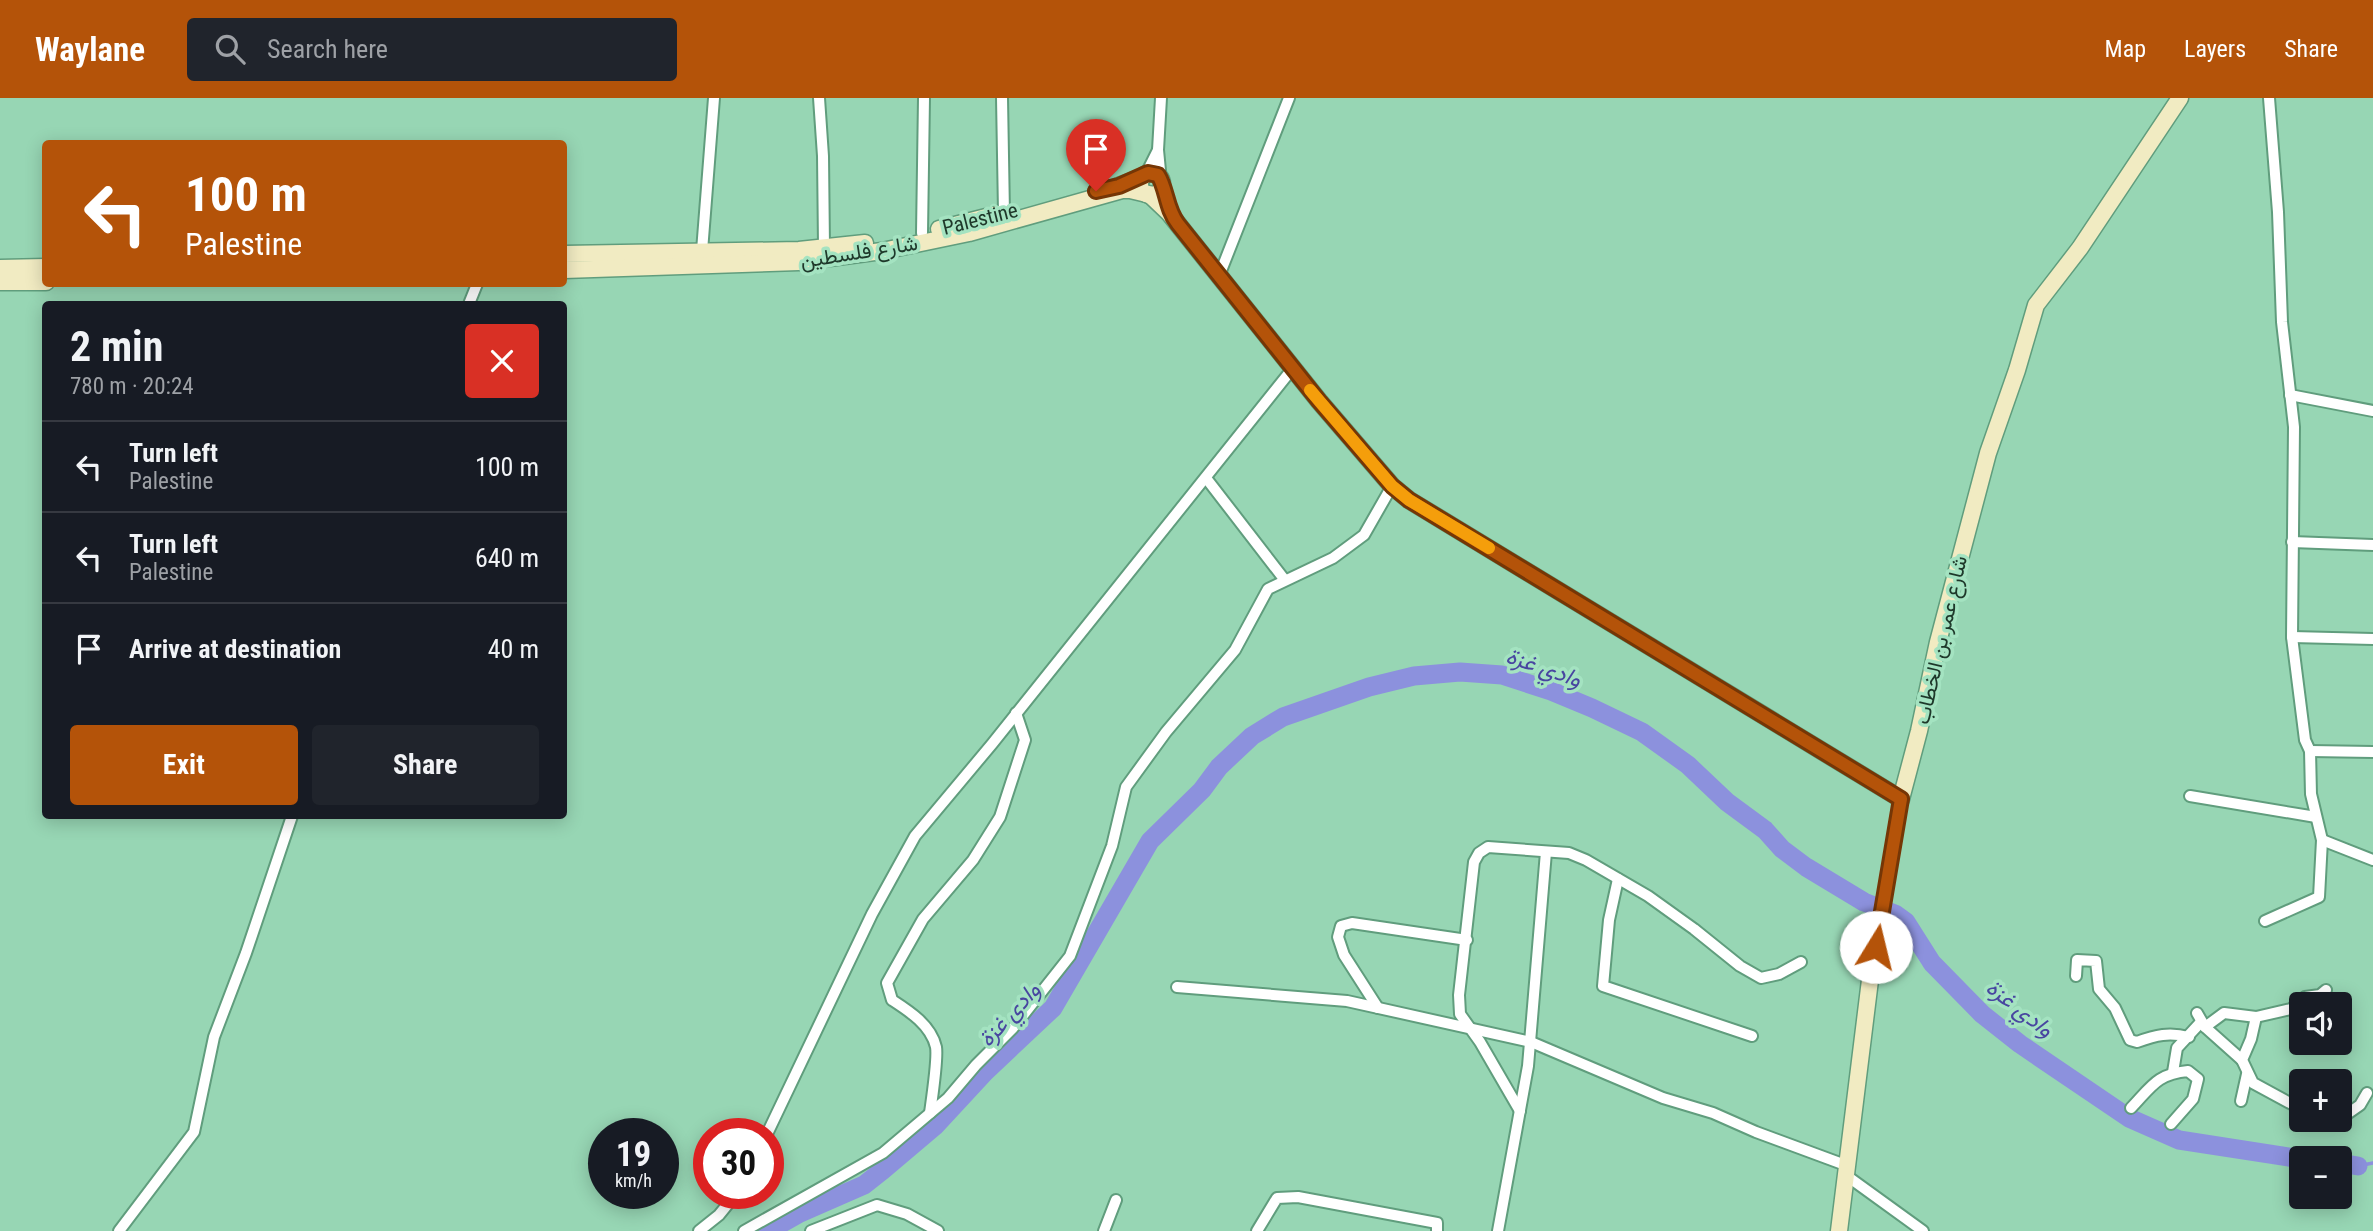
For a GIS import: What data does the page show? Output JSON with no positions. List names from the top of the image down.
{
  "streets": {
    "street": ["Palestine", "شارع فلسطين", "شارع عمر بن الخطاب"]
  },
  "water": ["وادي غزة"],
  "page": {
    "header": "Waylane",
    "search": "Search here",
    "nav": ["Map", "Layers", "Share"],
    "turn": ["100 m", "Palestine"],
    "heading": ["2 min", "780 m · 20:24"],
    "list": [
      {
        "name": "Turn left",
        "note": "Palestine",
        "value": "100 m"
      },
      {
        "name": "Turn left",
        "note": "Palestine",
        "value": "640 m"
      },
      {
        "name": "Arrive at destination",
        "value": "40 m"
      }
    ],
    "buttons": ["Exit", "Share"],
    "map_buttons": ["+", "−"],
    "speed": "19 km/h",
    "limit": "30"
  }
}
